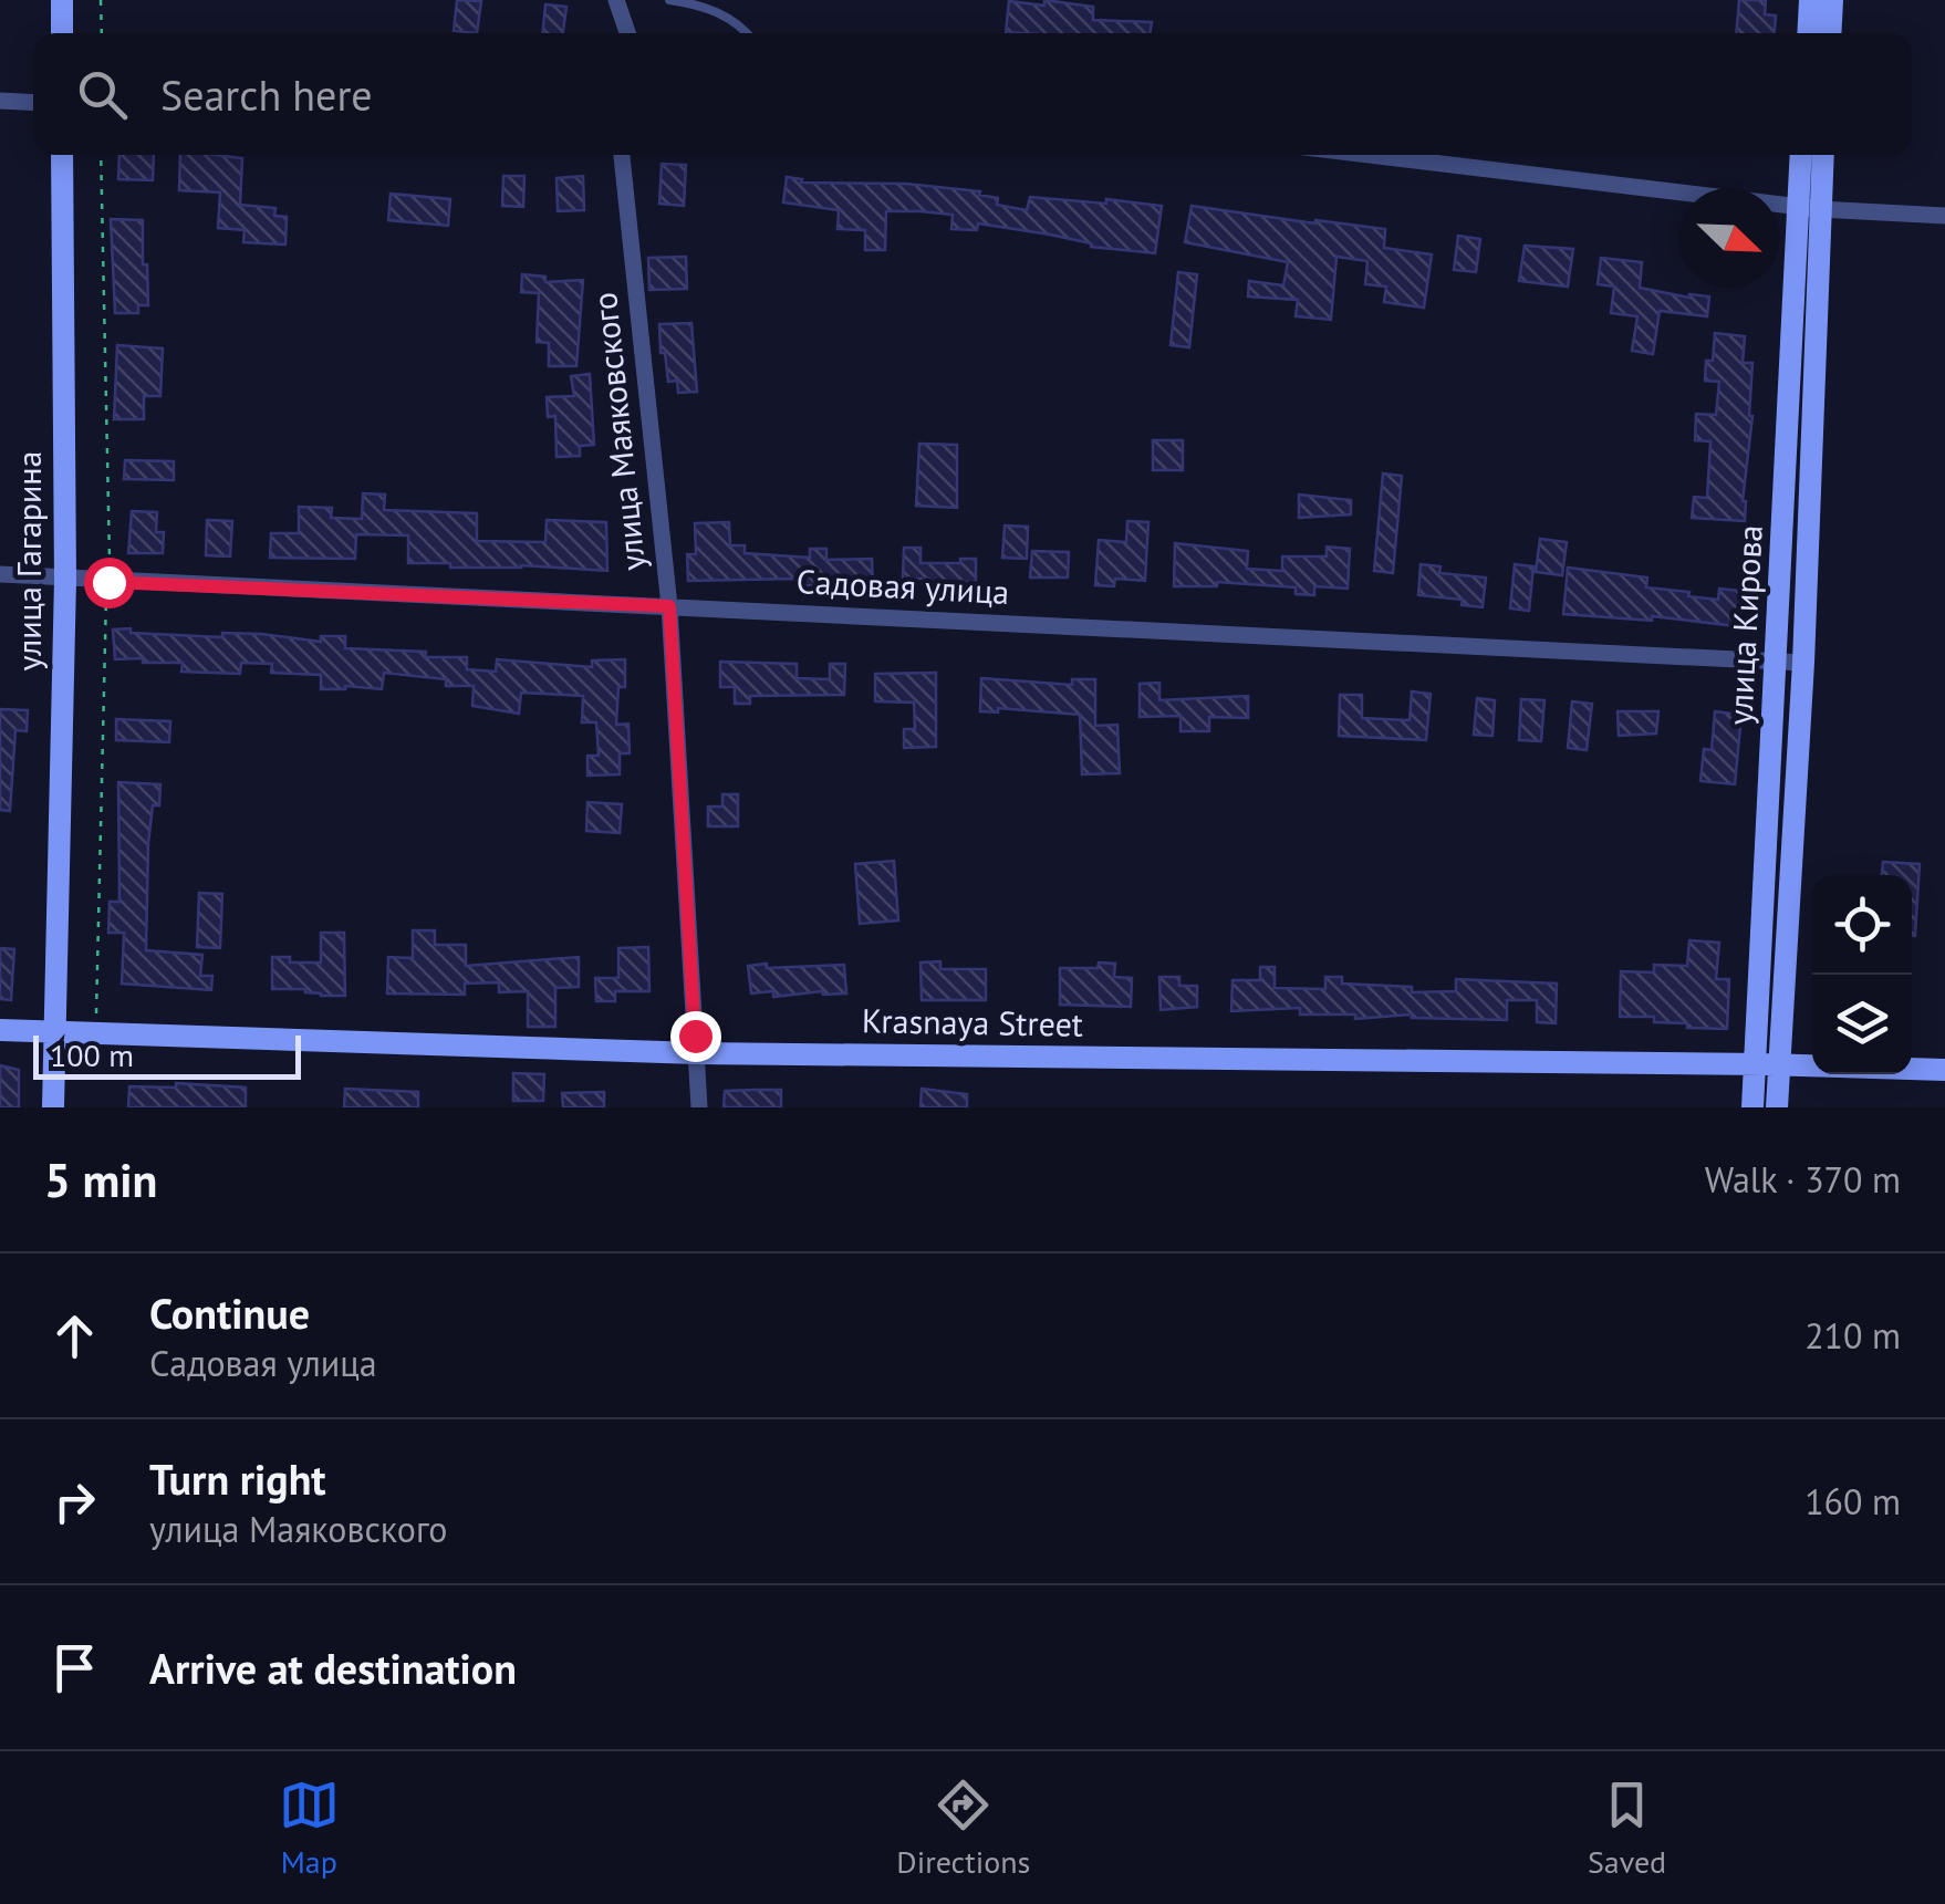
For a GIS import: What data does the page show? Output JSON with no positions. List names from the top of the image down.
{
  "streets": {
    "street": [
      "улица Маяковского",
      "улица Гагарина",
      "Садовая улица",
      "улица Кирова",
      "Krasnaya Street"
    ]
  },
  "crossings": [
    ["улица Маяковского", "Садовая улица"],
    ["улица Маяковского", "Krasnaya Street"],
    ["улица Гагарина", "Садовая улица"],
    ["улица Гагарина", "Krasnaya Street"],
    ["Садовая улица", "улица Кирова"],
    ["улица Кирова", "Krasnaya Street"]
  ],
  "scale_bar": "100 m",
  "north": "bottom right",
  "page": {
    "search": "Search here",
    "scale": "100 m",
    "heading": ["5 min", "Walk · 370 m"],
    "list": [
      ["Continue", "Садовая улица", "210 m"],
      ["Turn right", "улица Маяковского", "160 m"],
      "Arrive at destination"
    ],
    "nav": ["Map", "Directions", "Saved"]
  }
}
